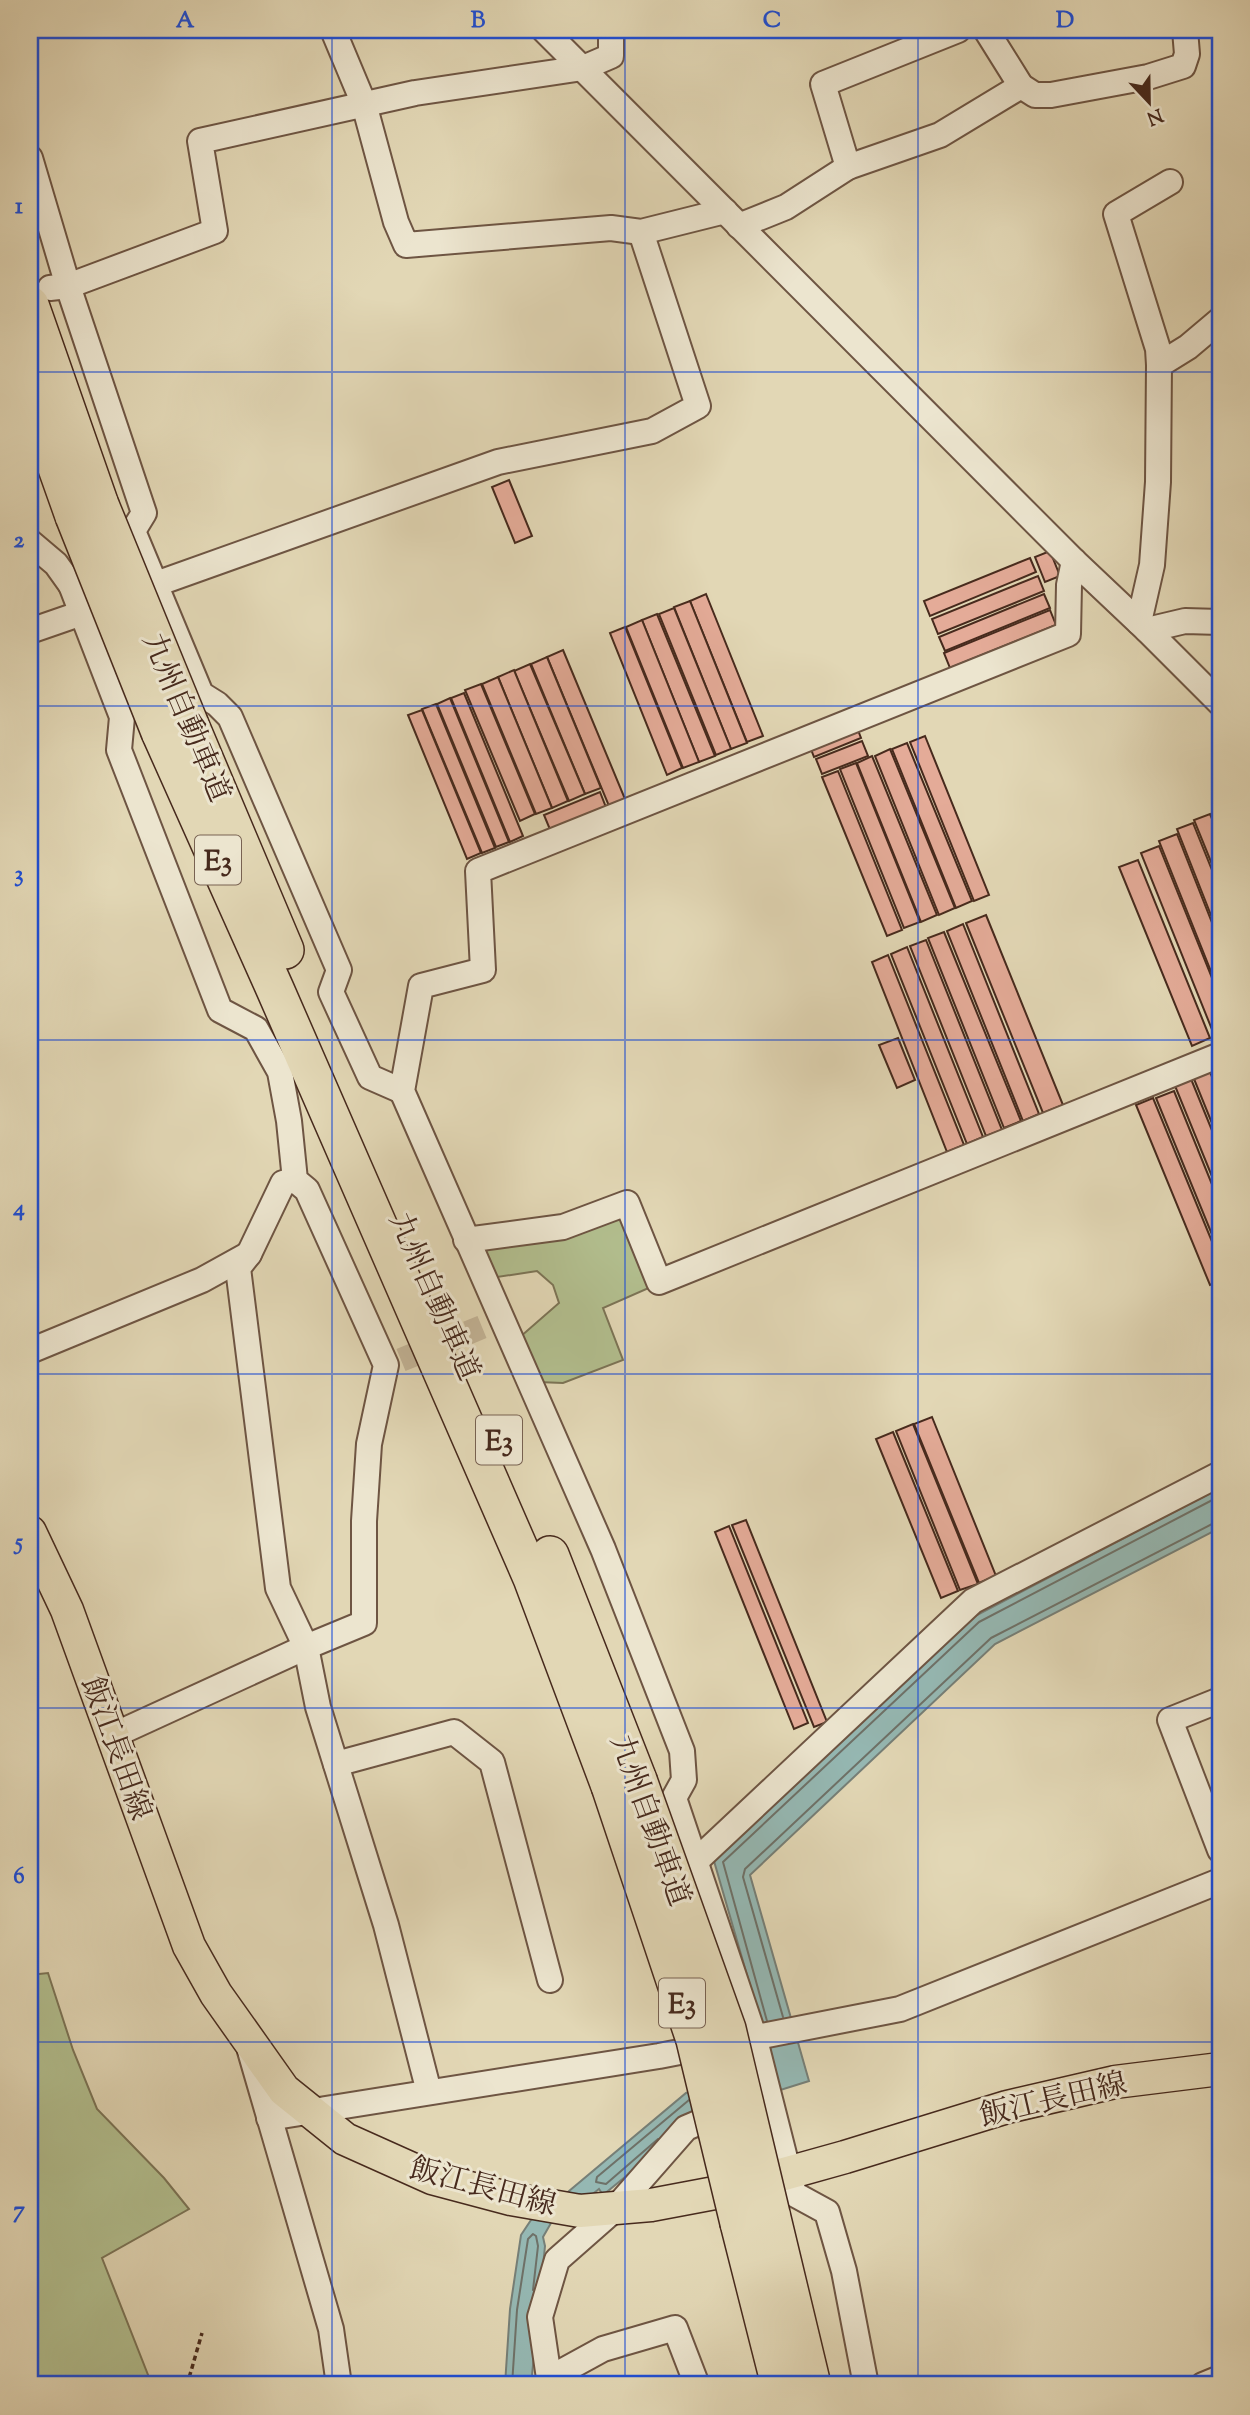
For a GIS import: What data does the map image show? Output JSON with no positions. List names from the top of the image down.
{
  "streets": {
    "highway": ["九州自動車道", "E3"],
    "main road": ["飯江長田線"]
  },
  "north": "bottom",
  "grid": {
    "columns": [
      "A",
      "B",
      "C",
      "D"
    ],
    "rows": [
      "1",
      "2",
      "3",
      "4",
      "5",
      "6",
      "7"
    ]
  }
}
